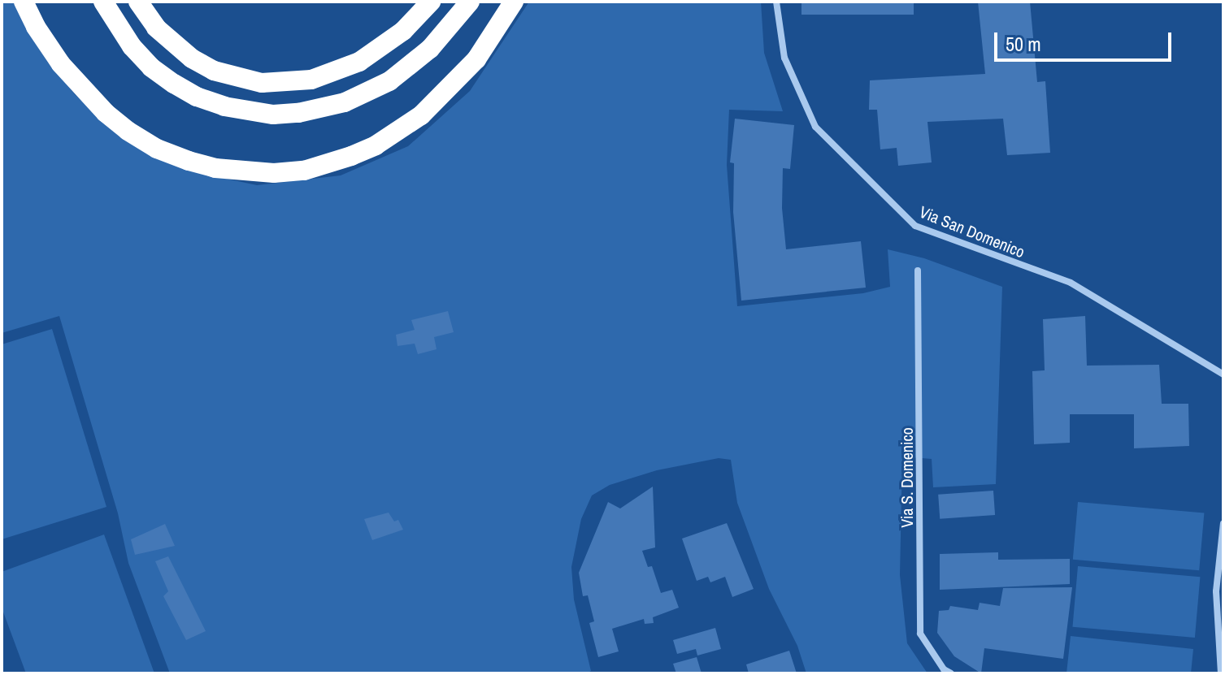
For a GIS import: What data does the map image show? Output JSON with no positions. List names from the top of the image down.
{
  "streets": {
    "street": ["Via San Domenico", "Via S. Domenico"]
  },
  "scale_bar": "50 m"
}
